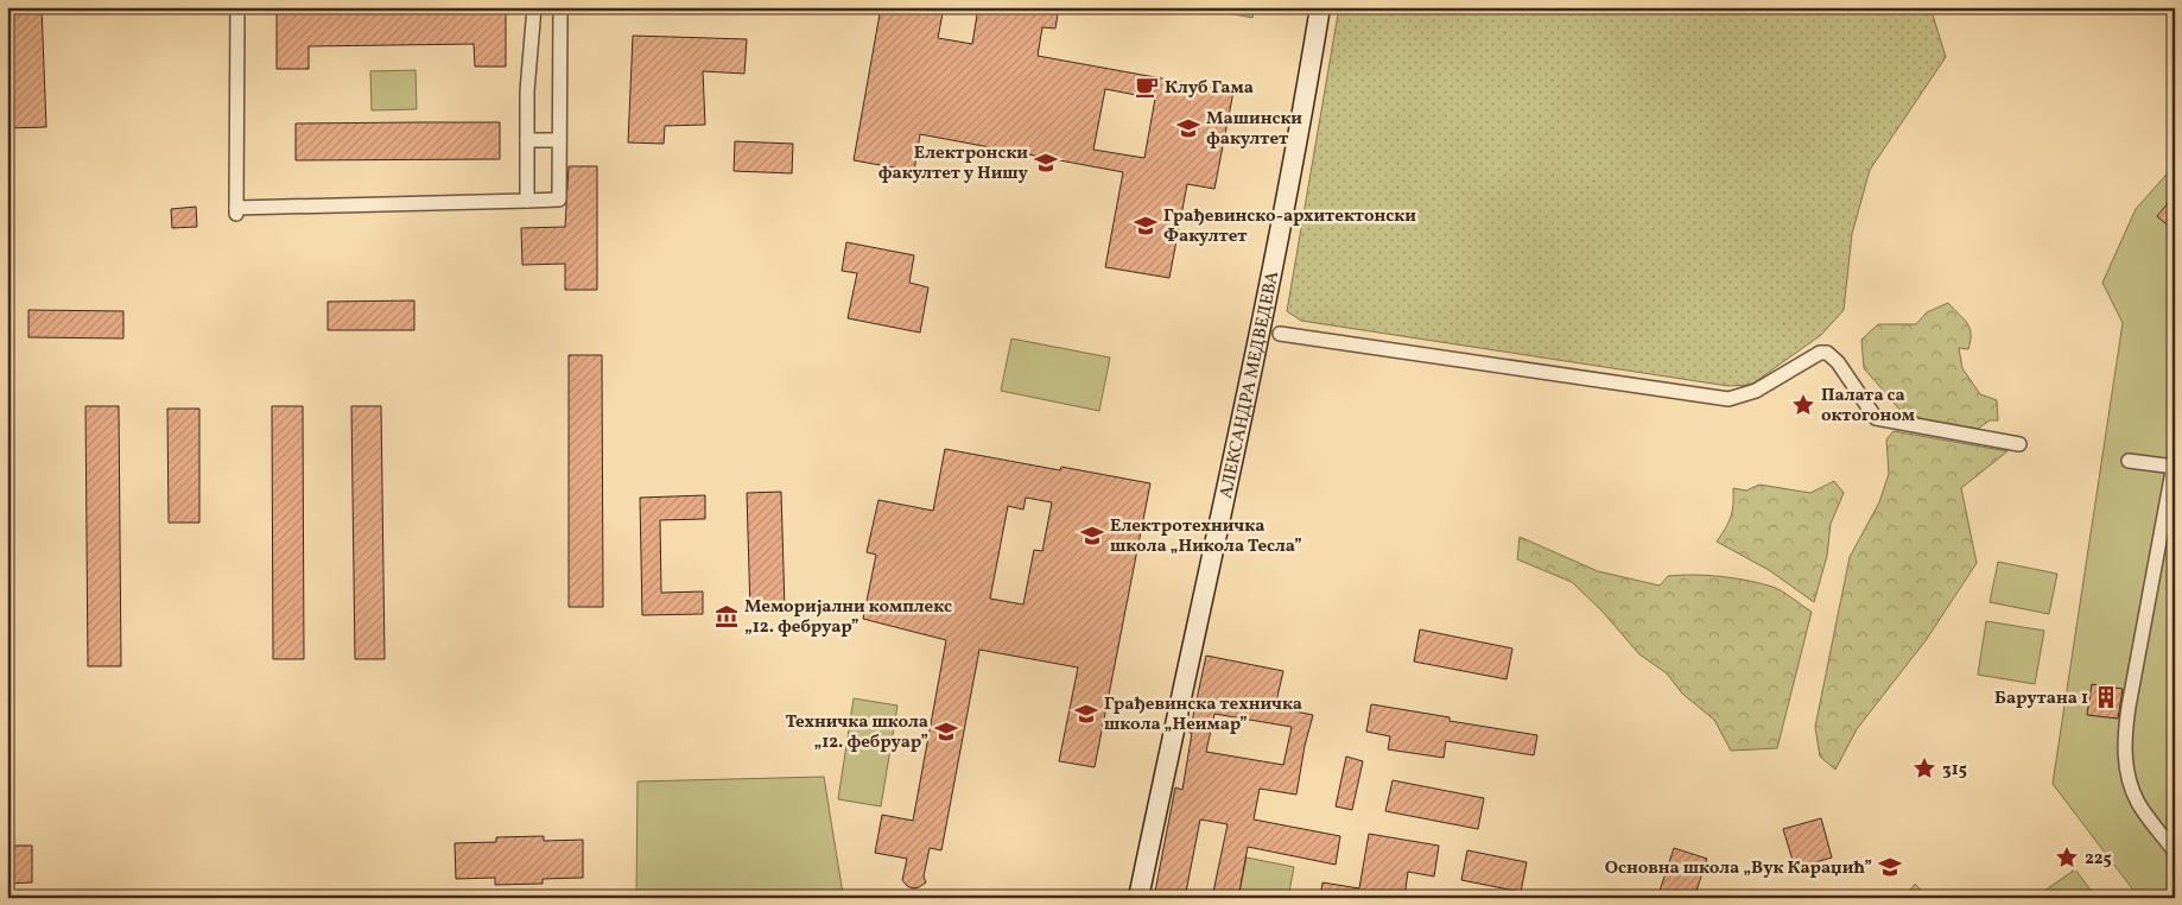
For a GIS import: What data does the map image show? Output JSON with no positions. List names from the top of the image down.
{
  "streets": {
    "main road": ["АЛЕКСАНДРА МЕДВЕДЕВА"]
  },
  "places": {
    "cafe": ["Клуб Гама"],
    "school or university": [
      "Машински факултет",
      "Електронски факултет у Нишу",
      "Грађевинско-архитектонски Факултет",
      "Електротехничка школа „Никола Тесла”",
      "Грађевинска техничка школа „Неимар”",
      "Техничка школа „12. фебруар”",
      "Основна школа „Вук Караџић”"
    ],
    "place": ["Палата са октогоном", "315", "225"],
    "museum": ["Меморијални комплекс „12. фебруар”"],
    "building": ["Барутана 1"]
  }
}
